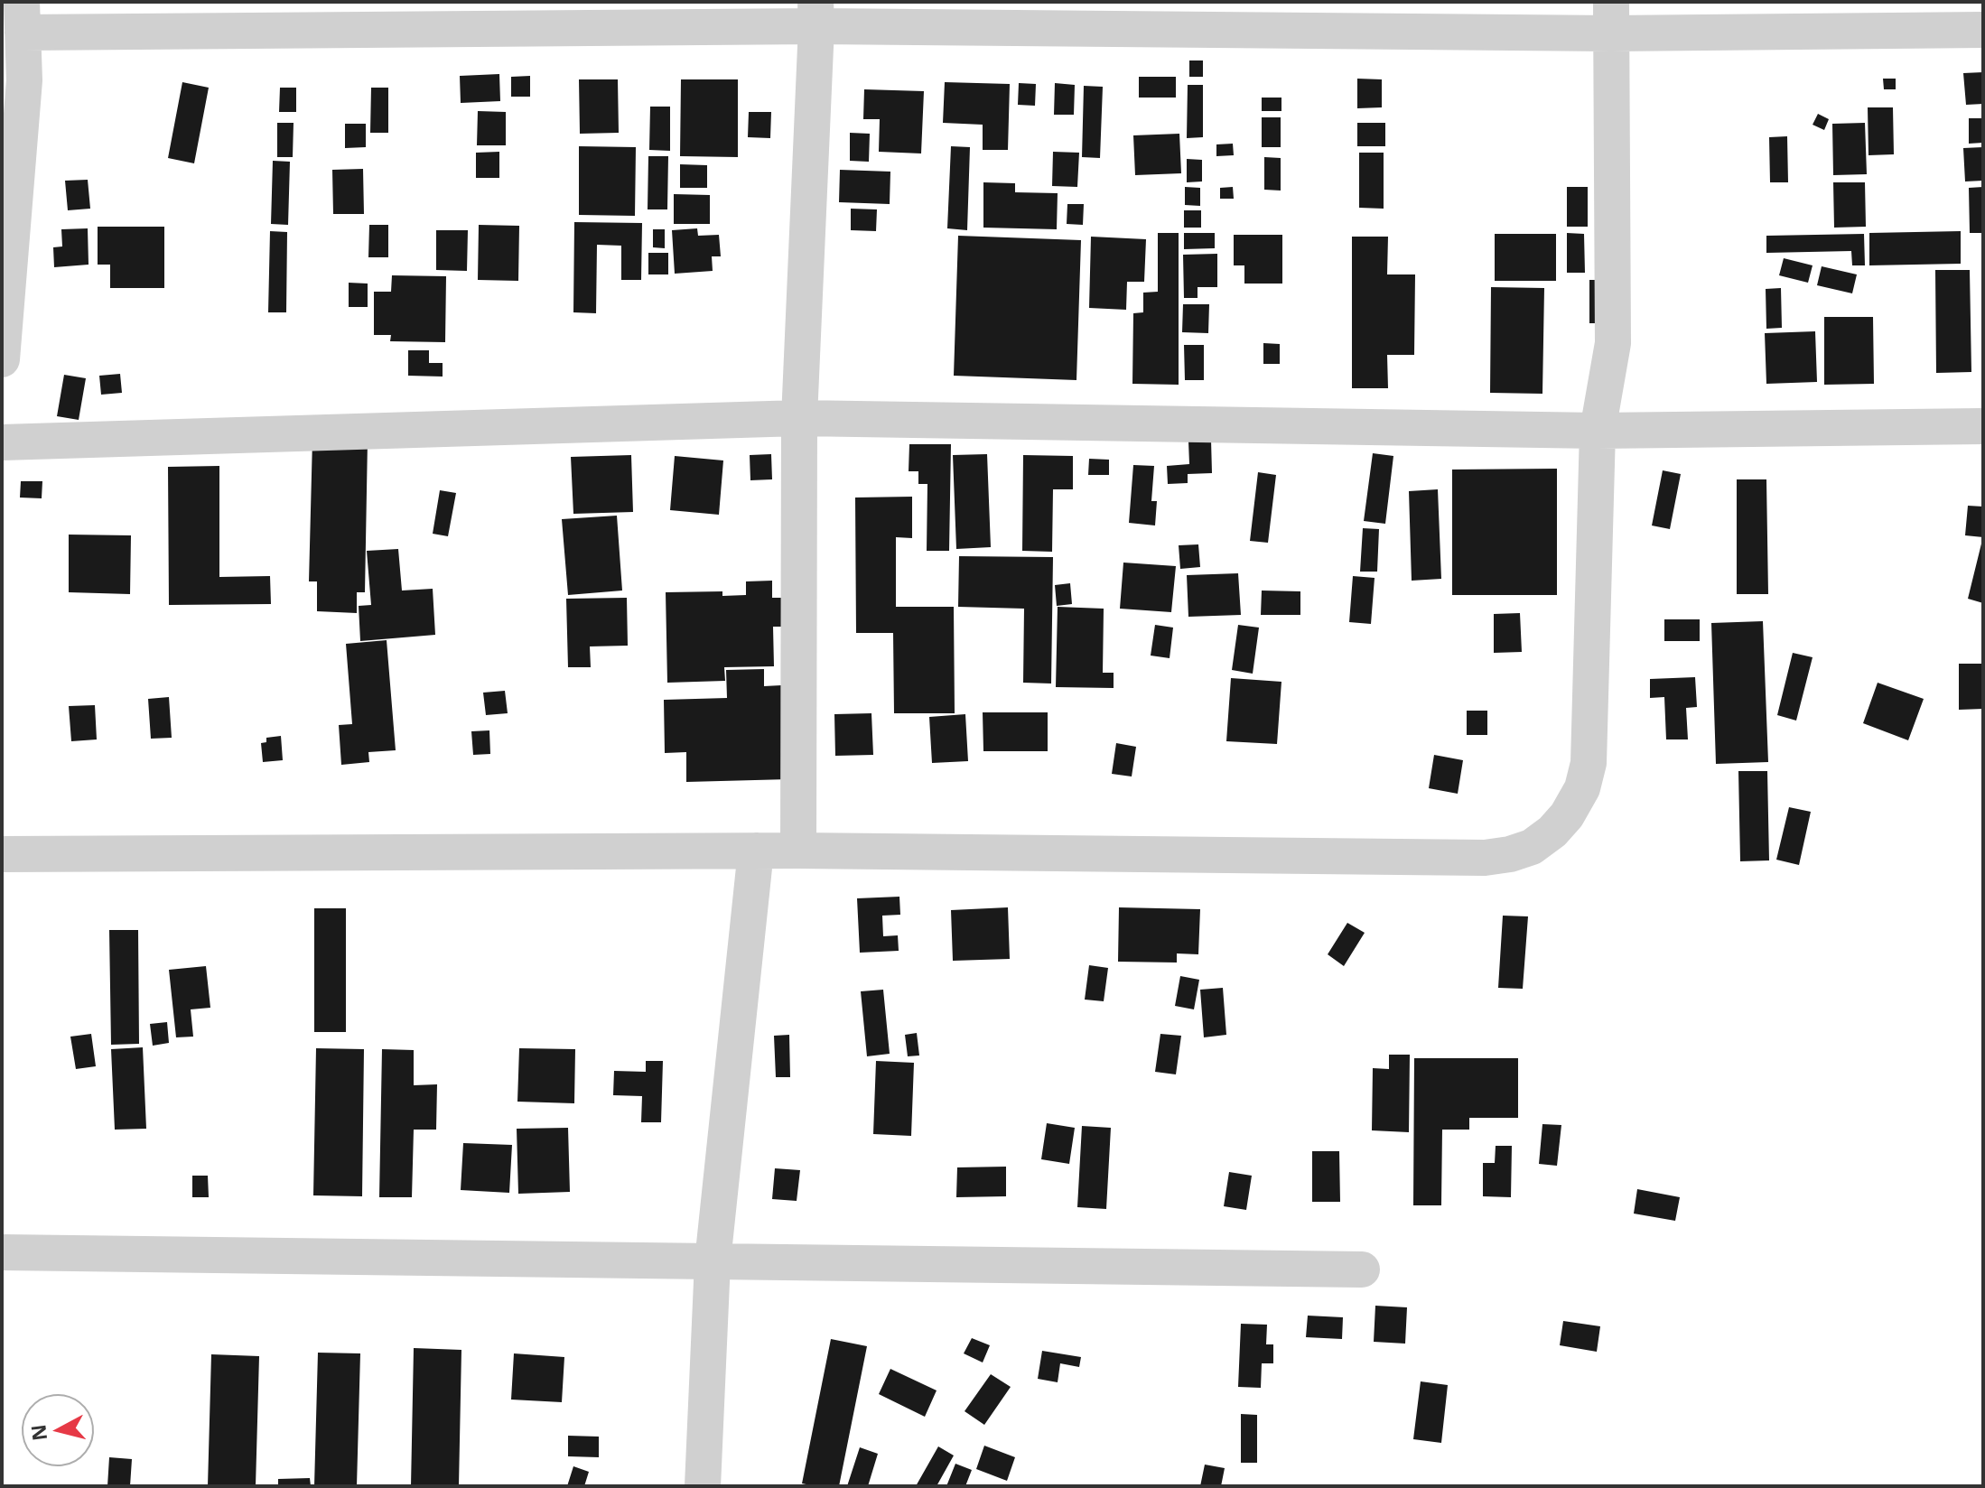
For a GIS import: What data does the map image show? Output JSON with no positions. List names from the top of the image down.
{
  "north": "left"
}
